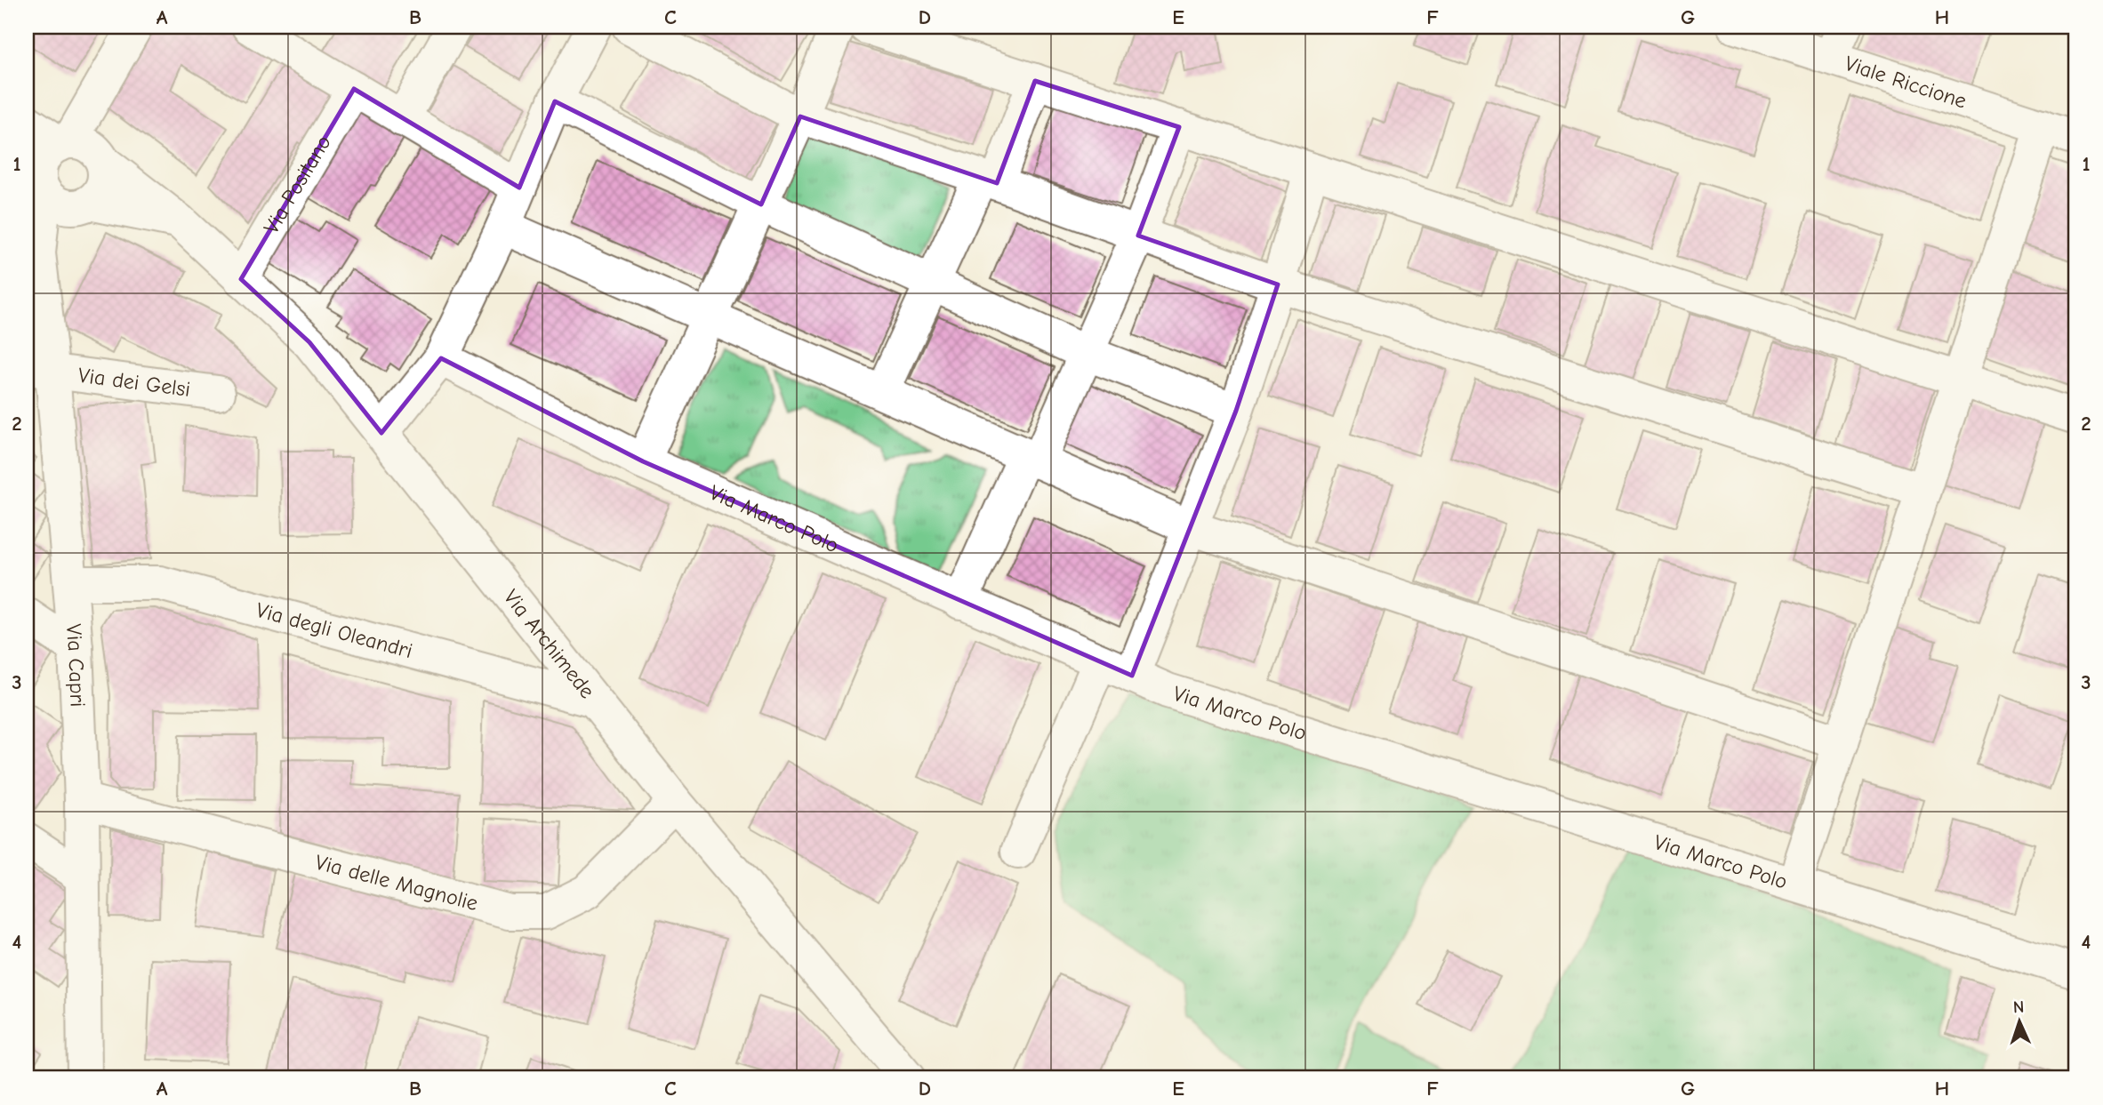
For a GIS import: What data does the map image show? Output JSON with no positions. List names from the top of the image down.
{
  "streets": {
    "street": [
      "Viale Riccione",
      "Via Positano",
      "Via dei Gelsi",
      "Via Marco Polo",
      "Via degli Oleandri",
      "Via Archimede",
      "Via Capri",
      "Via delle Magnolie"
    ]
  },
  "crossings": [
    ["Via Positano", "Via Archimede"],
    ["Via dei Gelsi", "Via Capri"],
    ["Via degli Oleandri", "Via Archimede"],
    ["Via degli Oleandri", "Via Capri"],
    ["Via Archimede", "Via Capri"],
    ["Via Archimede", "Via delle Magnolie"],
    ["Via Capri", "Via delle Magnolie"]
  ],
  "north": "top",
  "grid": {
    "columns": [
      "A",
      "B",
      "C",
      "D",
      "E",
      "F",
      "G",
      "H"
    ],
    "rows": [
      "1",
      "2",
      "3",
      "4"
    ]
  }
}
